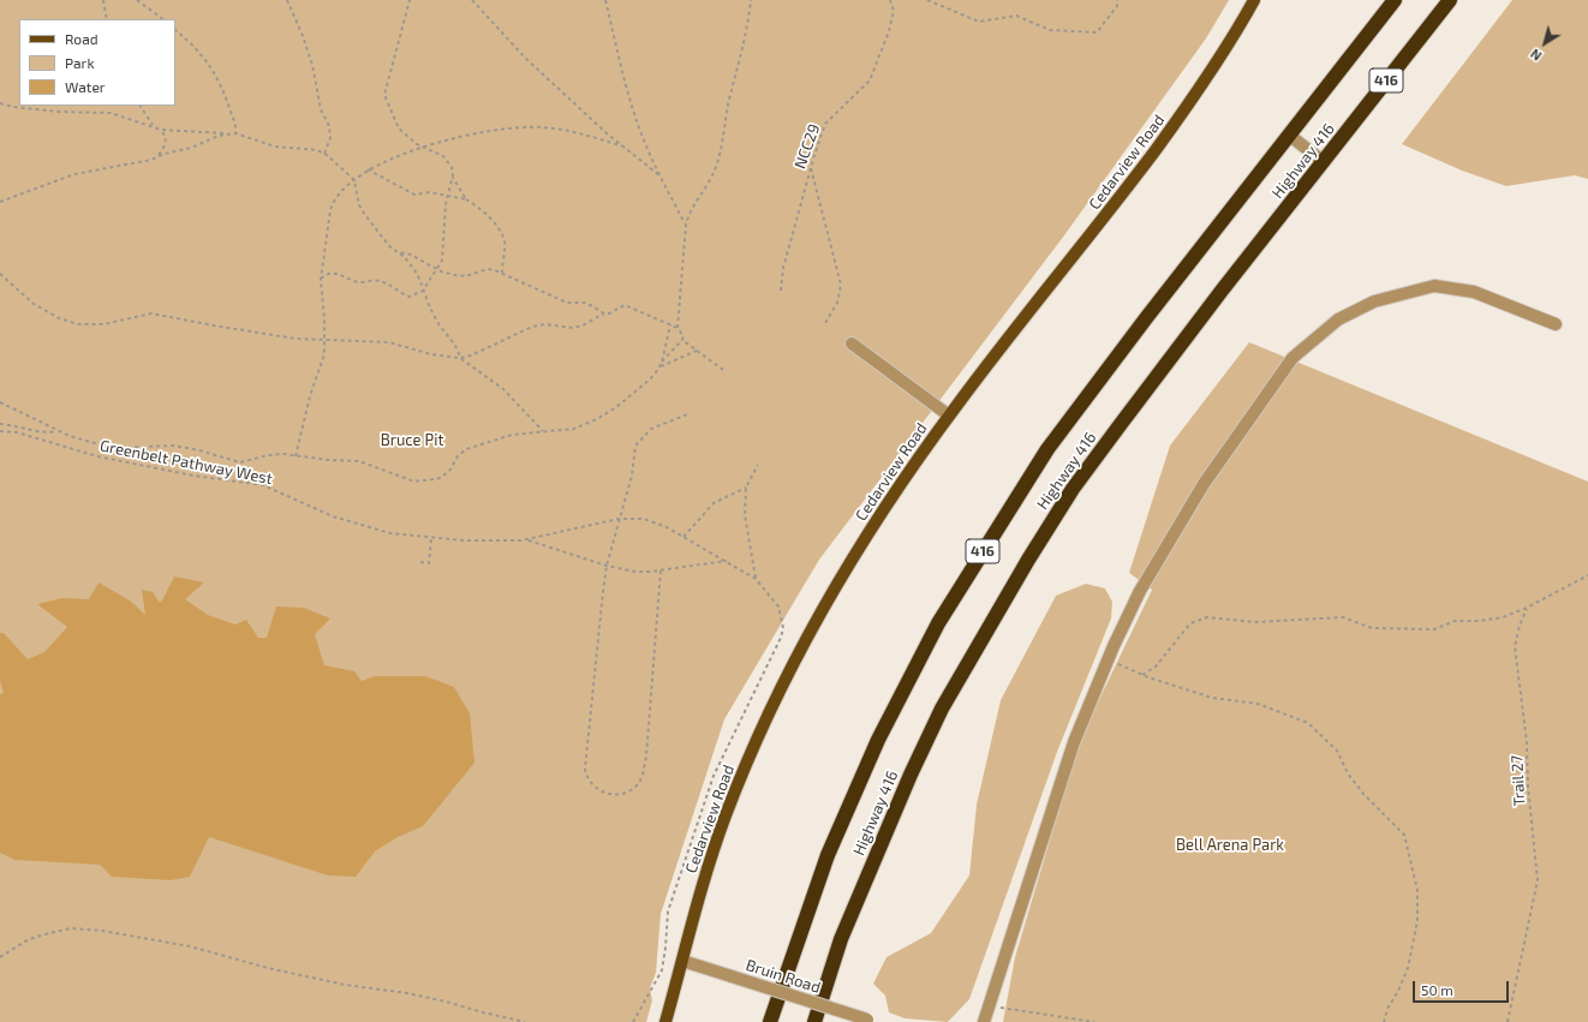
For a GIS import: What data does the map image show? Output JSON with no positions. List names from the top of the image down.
{
  "streets": {
    "highway": ["416", "Highway 416"],
    "main road": ["Cedarview Road"],
    "street": ["Bruin Road"],
    "path": ["NCC29", "Greenbelt Pathway West", "Trail 27"]
  },
  "crossings": [
    ["Cedarview Road", "Bruin Road"]
  ],
  "parks": ["Bruce Pit", "Bell Arena Park"],
  "legend": ["Road", "Park", "Water"],
  "scale_bar": "50 m",
  "north": "bottom left"
}
